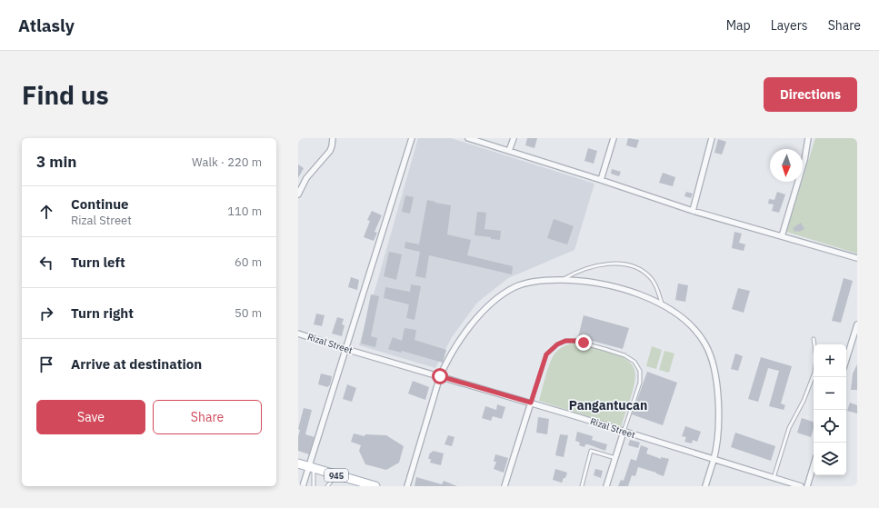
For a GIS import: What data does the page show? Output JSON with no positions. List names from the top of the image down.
{
  "streets": {
    "main road": ["945"],
    "street": ["Rizal Street"]
  },
  "districts": ["Pangantucan"],
  "north": "bottom",
  "page": {
    "header": "Atlasly",
    "nav": ["Map", "Layers", "Share"],
    "buttons": [
      "Directions",
      ["Save", "Share"]
    ],
    "title": "Find us",
    "heading": ["3 min", "Walk · 220 m"],
    "list": [
      ["Continue", "Rizal Street", "110 m"],
      ["Turn left", "60 m"],
      ["Turn right", "50 m"],
      "Arrive at destination"
    ],
    "map_buttons": ["+", "−"]
  }
}
